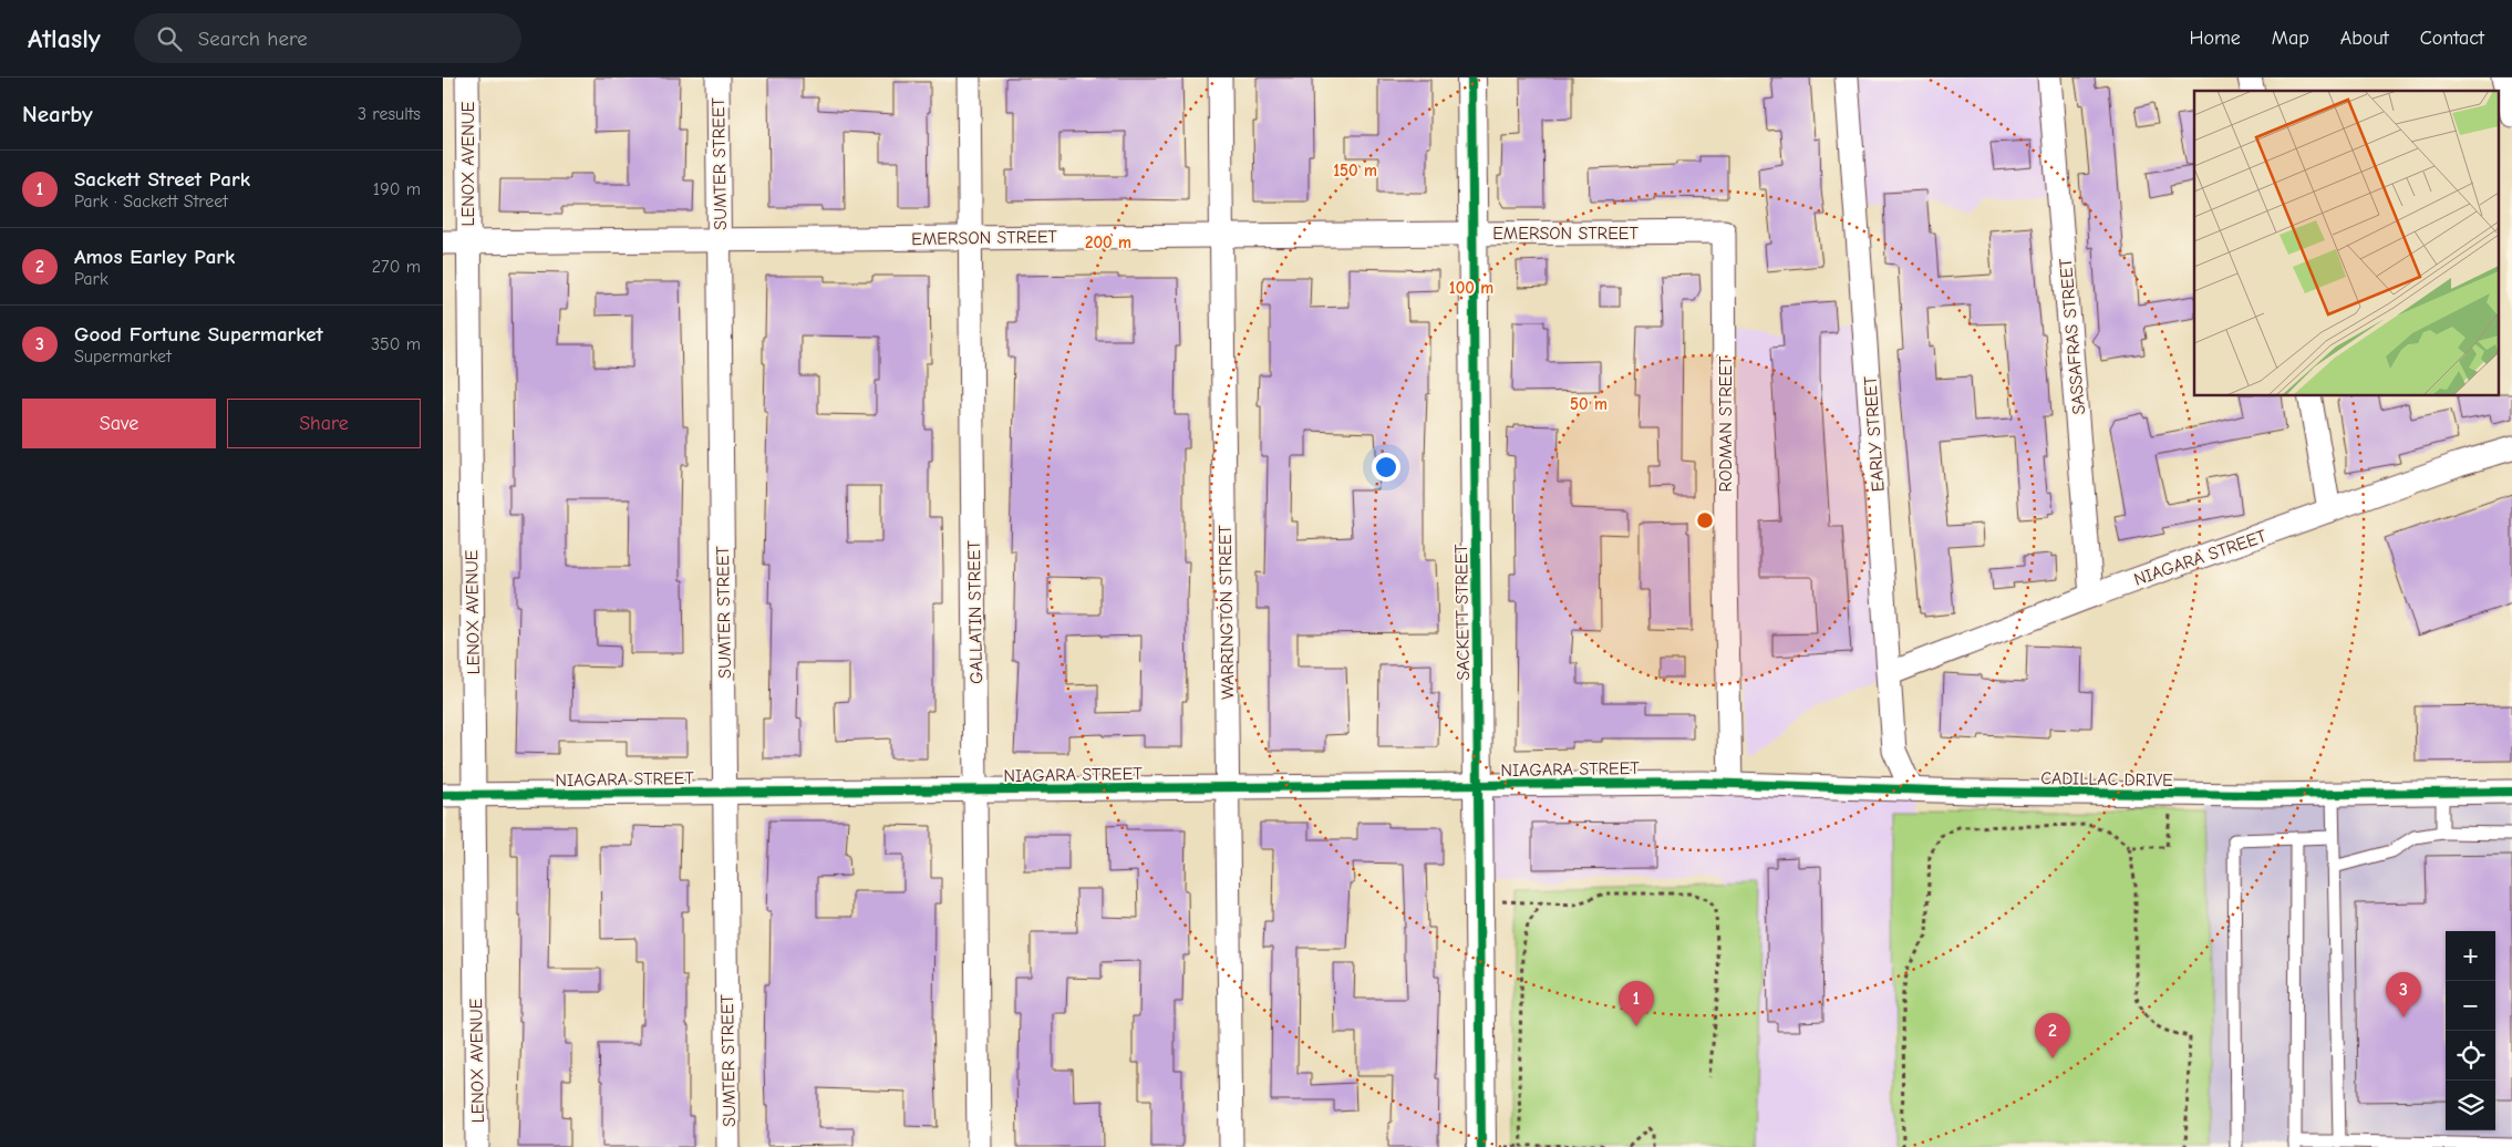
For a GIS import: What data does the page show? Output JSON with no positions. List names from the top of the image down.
{
  "streets": {
    "street": [
      "LENOX AVENUE",
      "SUMTER STREET",
      "EMERSON STREET",
      "SASSAFRAS STREET",
      "RODMAN STREET",
      "EARLY STREET",
      "NIAGARA STREET",
      "GALLATIN STREET",
      "WARRINGTON STREET",
      "SACKETT STREET",
      "CADILLAC DRIVE"
    ]
  },
  "crossings": [
    ["LENOX AVENUE", "EMERSON STREET"],
    ["LENOX AVENUE", "NIAGARA STREET"],
    ["SUMTER STREET", "EMERSON STREET"],
    ["SUMTER STREET", "NIAGARA STREET"],
    ["EMERSON STREET", "RODMAN STREET"],
    ["EMERSON STREET", "GALLATIN STREET"],
    ["EMERSON STREET", "WARRINGTON STREET"],
    ["EMERSON STREET", "SACKETT STREET"],
    ["SASSAFRAS STREET", "NIAGARA STREET"],
    ["RODMAN STREET", "CADILLAC DRIVE"],
    ["EARLY STREET", "NIAGARA STREET"],
    ["EARLY STREET", "CADILLAC DRIVE"],
    ["NIAGARA STREET", "GALLATIN STREET"],
    ["NIAGARA STREET", "WARRINGTON STREET"],
    ["NIAGARA STREET", "SACKETT STREET"],
    ["NIAGARA STREET", "CADILLAC DRIVE"]
  ],
  "page": {
    "header": "Atlasly",
    "search": "Search here",
    "nav": [
      "Home",
      "Map",
      "About",
      "Contact"
    ],
    "heading": ["Nearby", "3 results"],
    "list": [
      {
        "mark": "1",
        "name": "Sackett Street Park",
        "note": "Park · Sackett Street",
        "value": "190 m"
      },
      {
        "mark": "2",
        "name": "Amos Earley Park",
        "note": "Park",
        "value": "270 m"
      },
      {
        "mark": "3",
        "name": "Good Fortune Supermarket",
        "note": "Supermarket",
        "value": "350 m"
      }
    ],
    "buttons": ["Save", "Share"],
    "map_buttons": ["+", "−"],
    "pins": ["3", "1", "2"]
  },
  "rings": [
    "150 m",
    "200 m",
    "100 m",
    "50 m"
  ]
}
